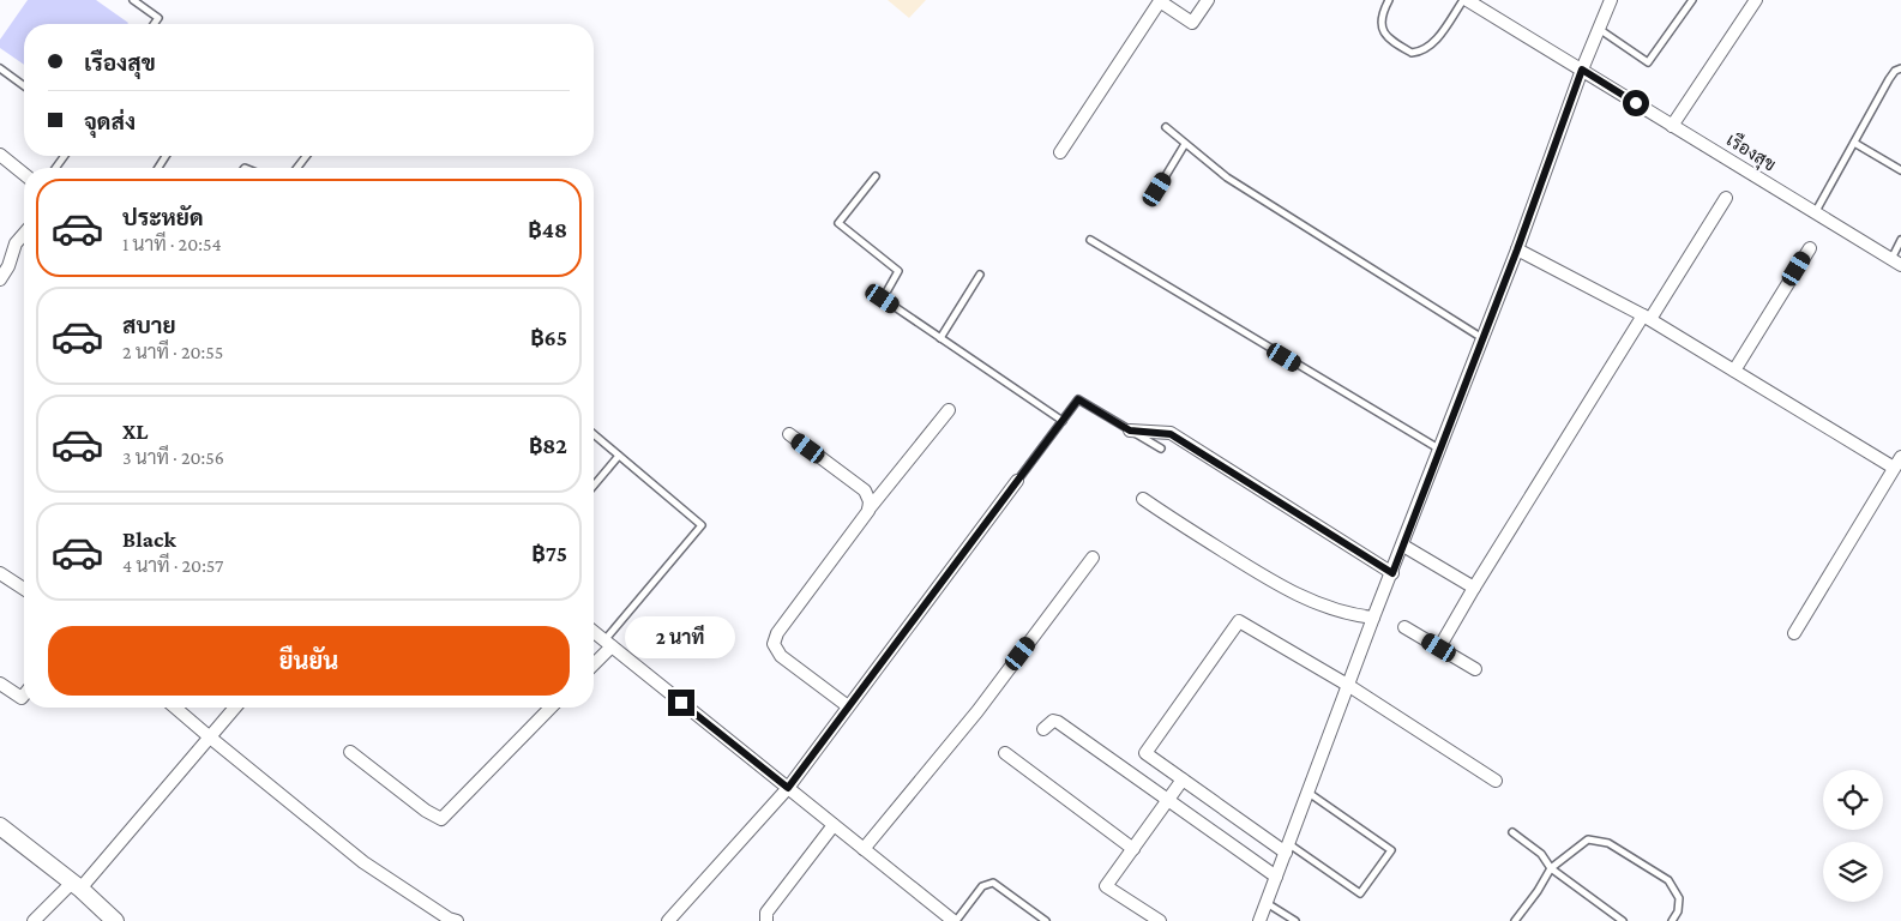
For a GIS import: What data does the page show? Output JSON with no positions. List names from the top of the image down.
{
  "streets": {
    "street": ["เรืองสุข"]
  },
  "page": {
    "banner": ["เรืองสุข", "จุดส่ง"],
    "list": [
      {
        "name": "ประหยัด",
        "note": "1 นาที · 20:54",
        "value": "฿48"
      },
      {
        "name": "สบาย",
        "note": "2 นาที · 20:55",
        "value": "฿65"
      },
      {
        "name": "XL",
        "note": "3 นาที · 20:56",
        "value": "฿82"
      },
      {
        "name": "Black",
        "note": "4 นาที · 20:57",
        "value": "฿75"
      }
    ],
    "buttons": "ยืนยัน",
    "bubble": "2 นาที"
  }
}
